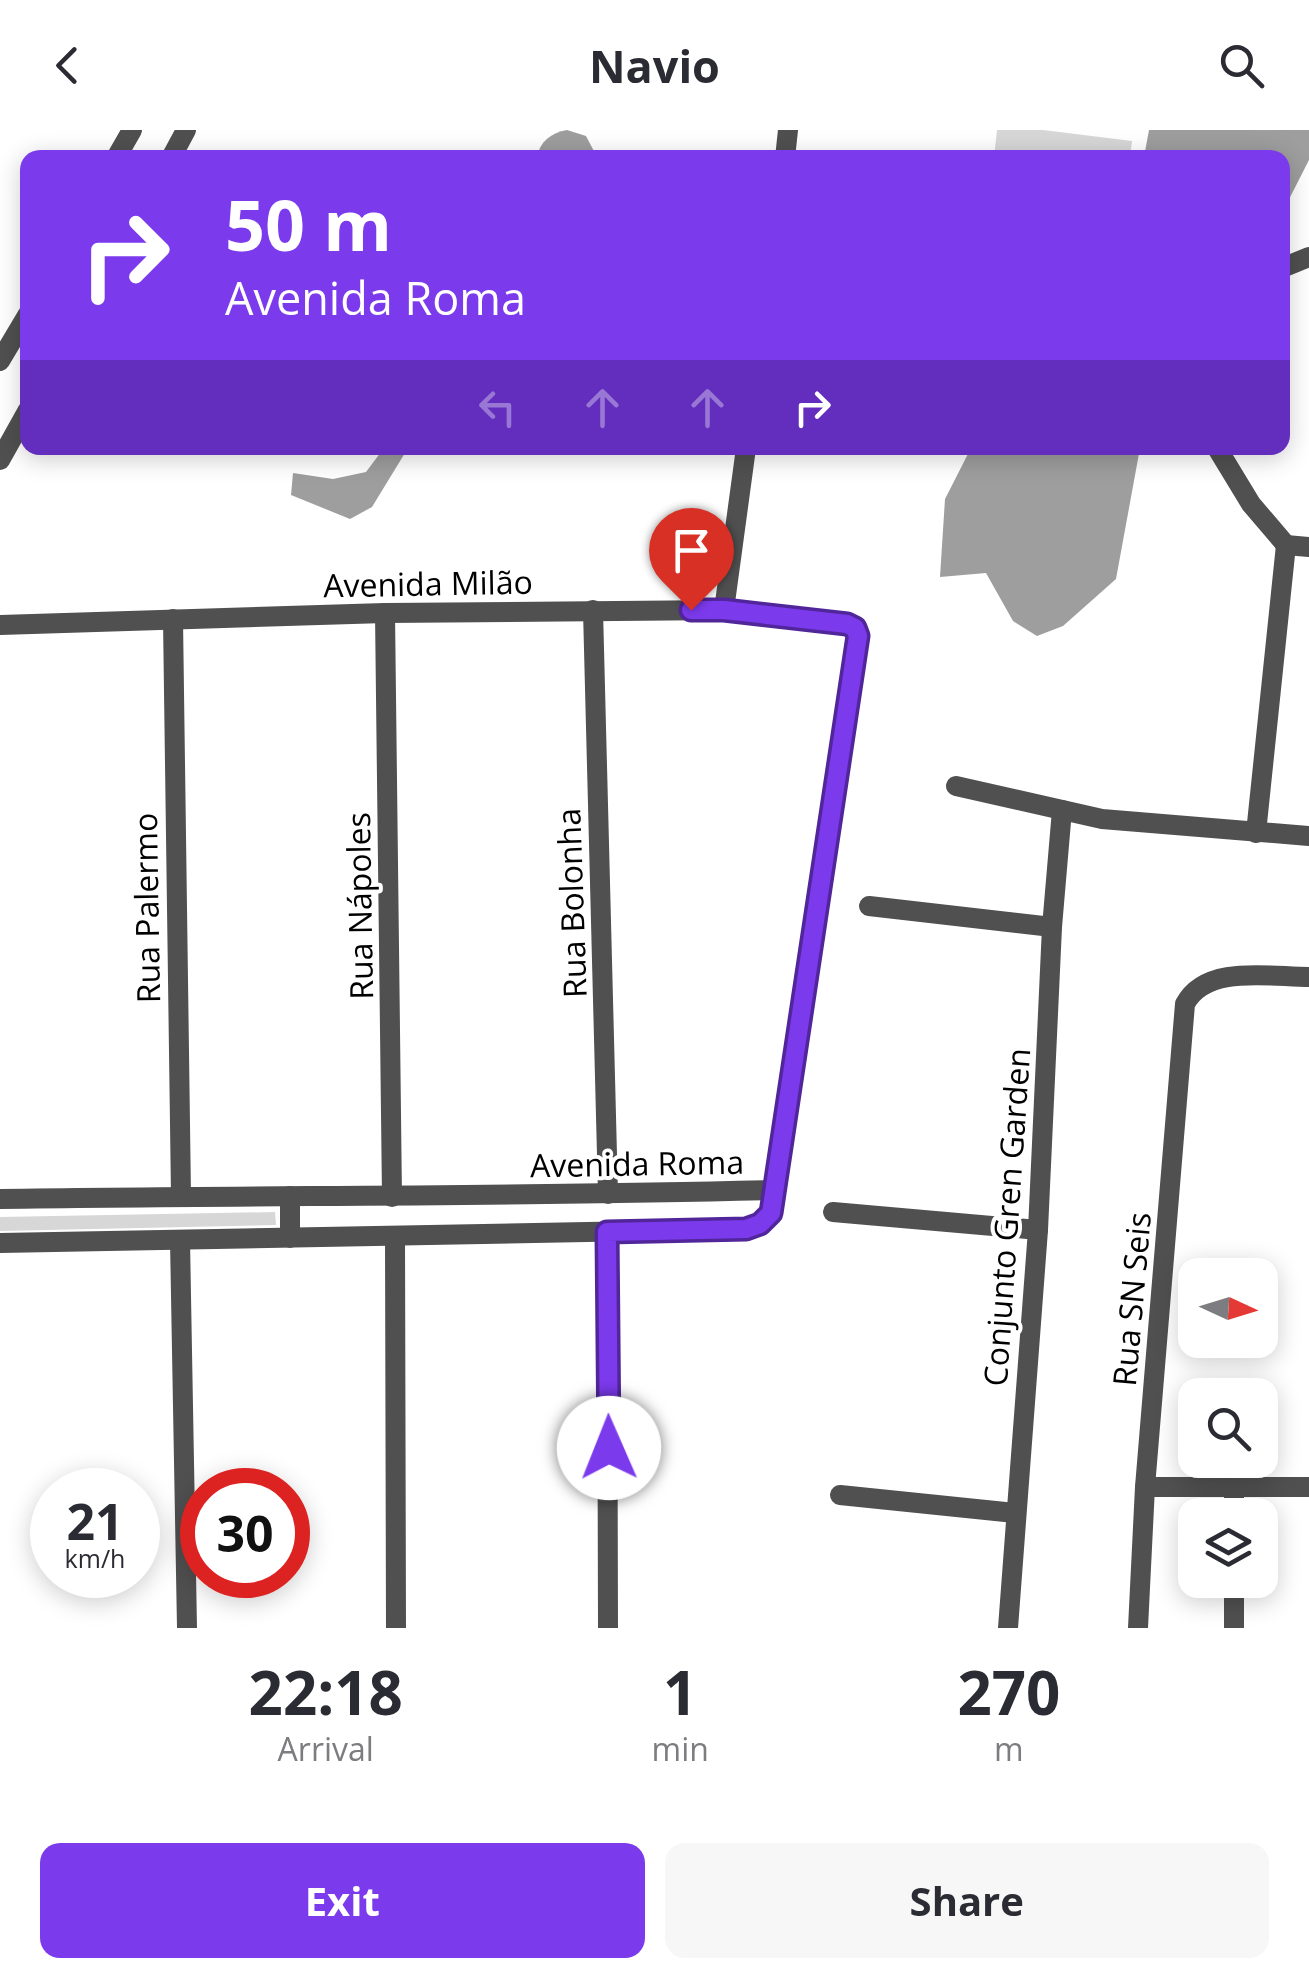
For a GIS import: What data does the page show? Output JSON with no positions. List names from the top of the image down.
{
  "streets": {
    "street": [
      "Avenida Milão",
      "Rua Bolonha",
      "Rua Nápoles",
      "Rua Palermo",
      "Avenida Roma",
      "Conjunto Gren Garden",
      "Rua SN Seis"
    ]
  },
  "crossings": [
    ["Avenida Milão", "Rua Bolonha"],
    ["Avenida Milão", "Rua Nápoles"],
    ["Avenida Milão", "Rua Palermo"],
    ["Avenida Milão", "Avenida Roma"],
    ["Rua Bolonha", "Avenida Roma"],
    ["Rua Nápoles", "Avenida Roma"],
    ["Rua Palermo", "Avenida Roma"]
  ],
  "north": "right",
  "page": {
    "header": "Navio",
    "turn": ["50 m", "Avenida Roma"],
    "speed": "21 km/h",
    "limit": "30",
    "eta": [
      "22:18",
      "Arrival",
      "1",
      "min",
      "270",
      "m"
    ],
    "buttons": ["Exit", "Share"]
  }
}
